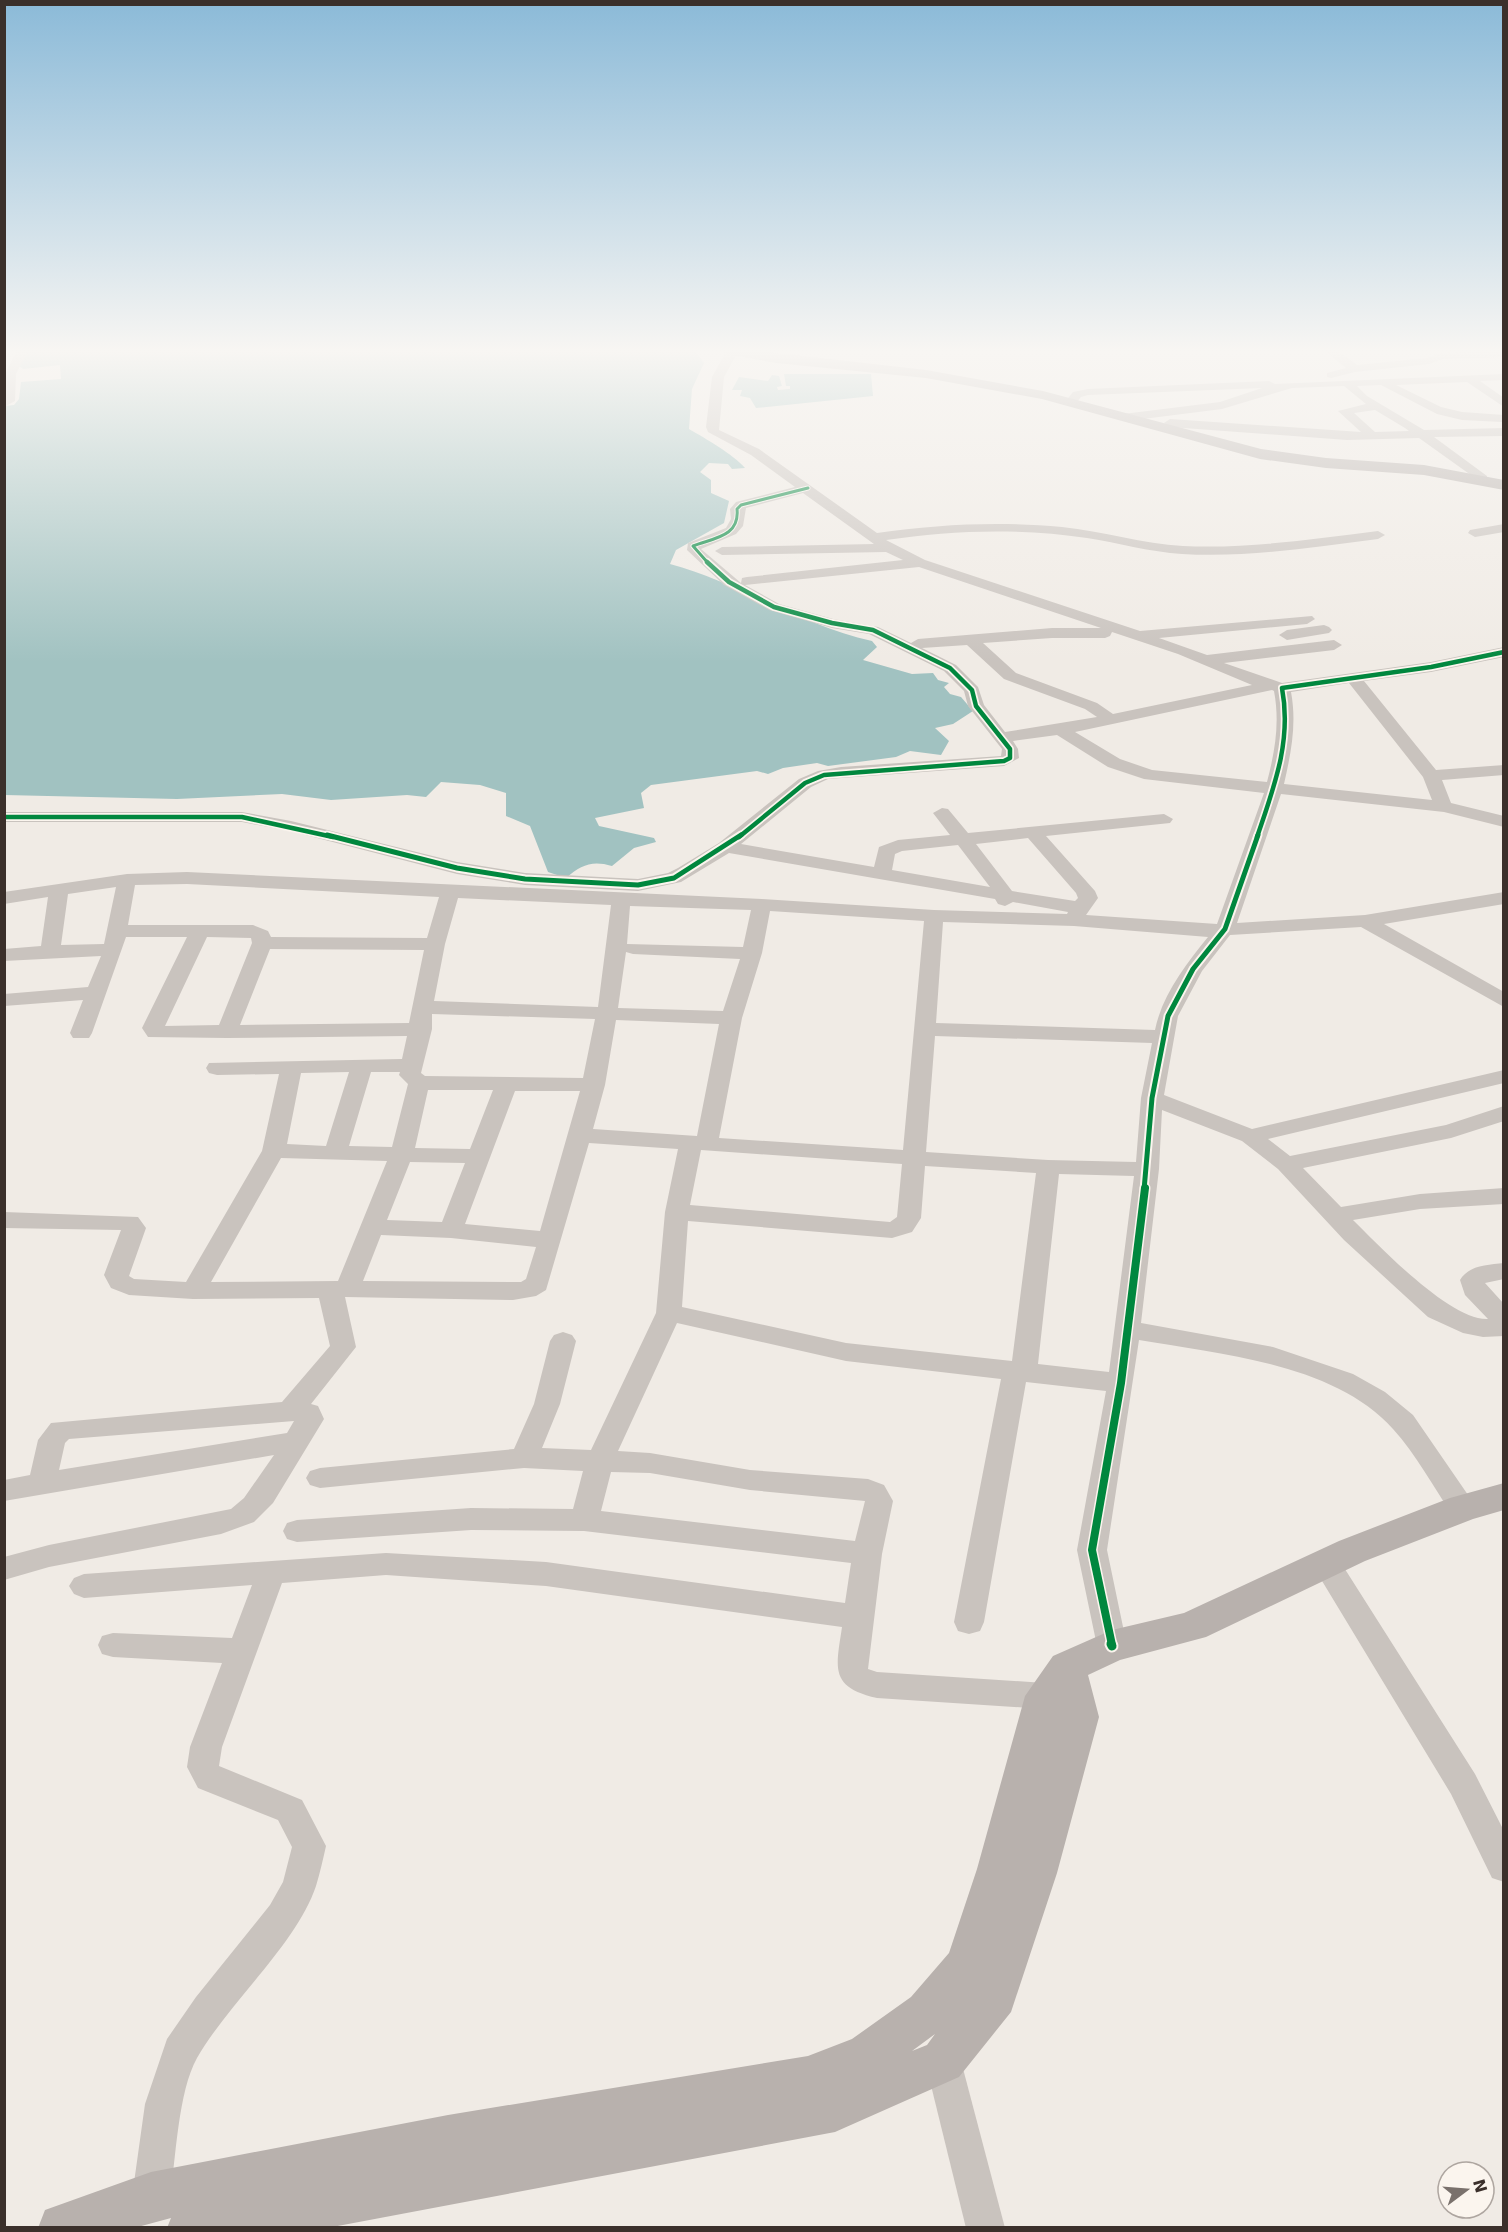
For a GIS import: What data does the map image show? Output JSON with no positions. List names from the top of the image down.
{
  "north": "right"
}
